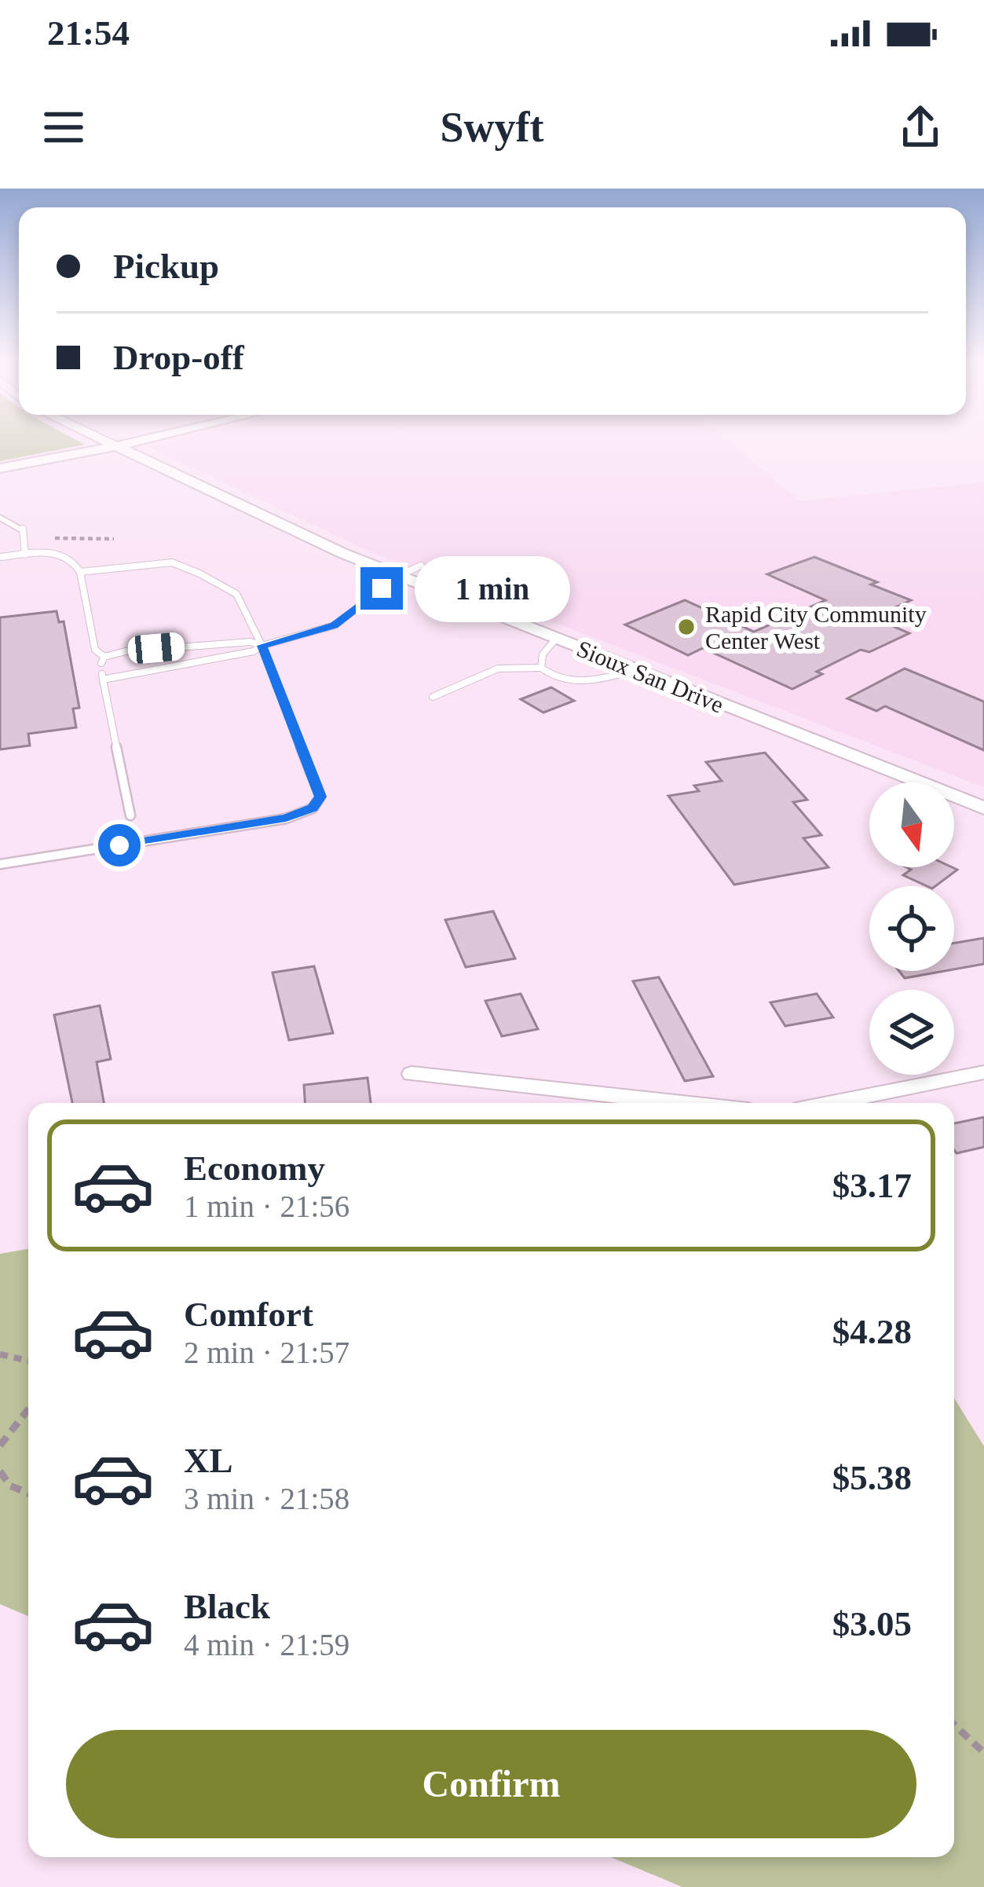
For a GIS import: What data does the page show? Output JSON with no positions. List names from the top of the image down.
{
  "streets": {
    "street": ["Sioux San Drive"]
  },
  "places": ["Rapid City Community Center West"],
  "north": "bottom",
  "page": {
    "status": "21:54",
    "header": "Swyft",
    "banner": ["Pickup", "Drop-off"],
    "bubble": "1 min",
    "list": [
      {
        "name": "Economy",
        "note": "1 min · 21:56",
        "value": "$3.17"
      },
      {
        "name": "Comfort",
        "note": "2 min · 21:57",
        "value": "$4.28"
      },
      {
        "name": "XL",
        "note": "3 min · 21:58",
        "value": "$5.38"
      },
      {
        "name": "Black",
        "note": "4 min · 21:59",
        "value": "$3.05"
      }
    ],
    "buttons": "Confirm"
  }
}
